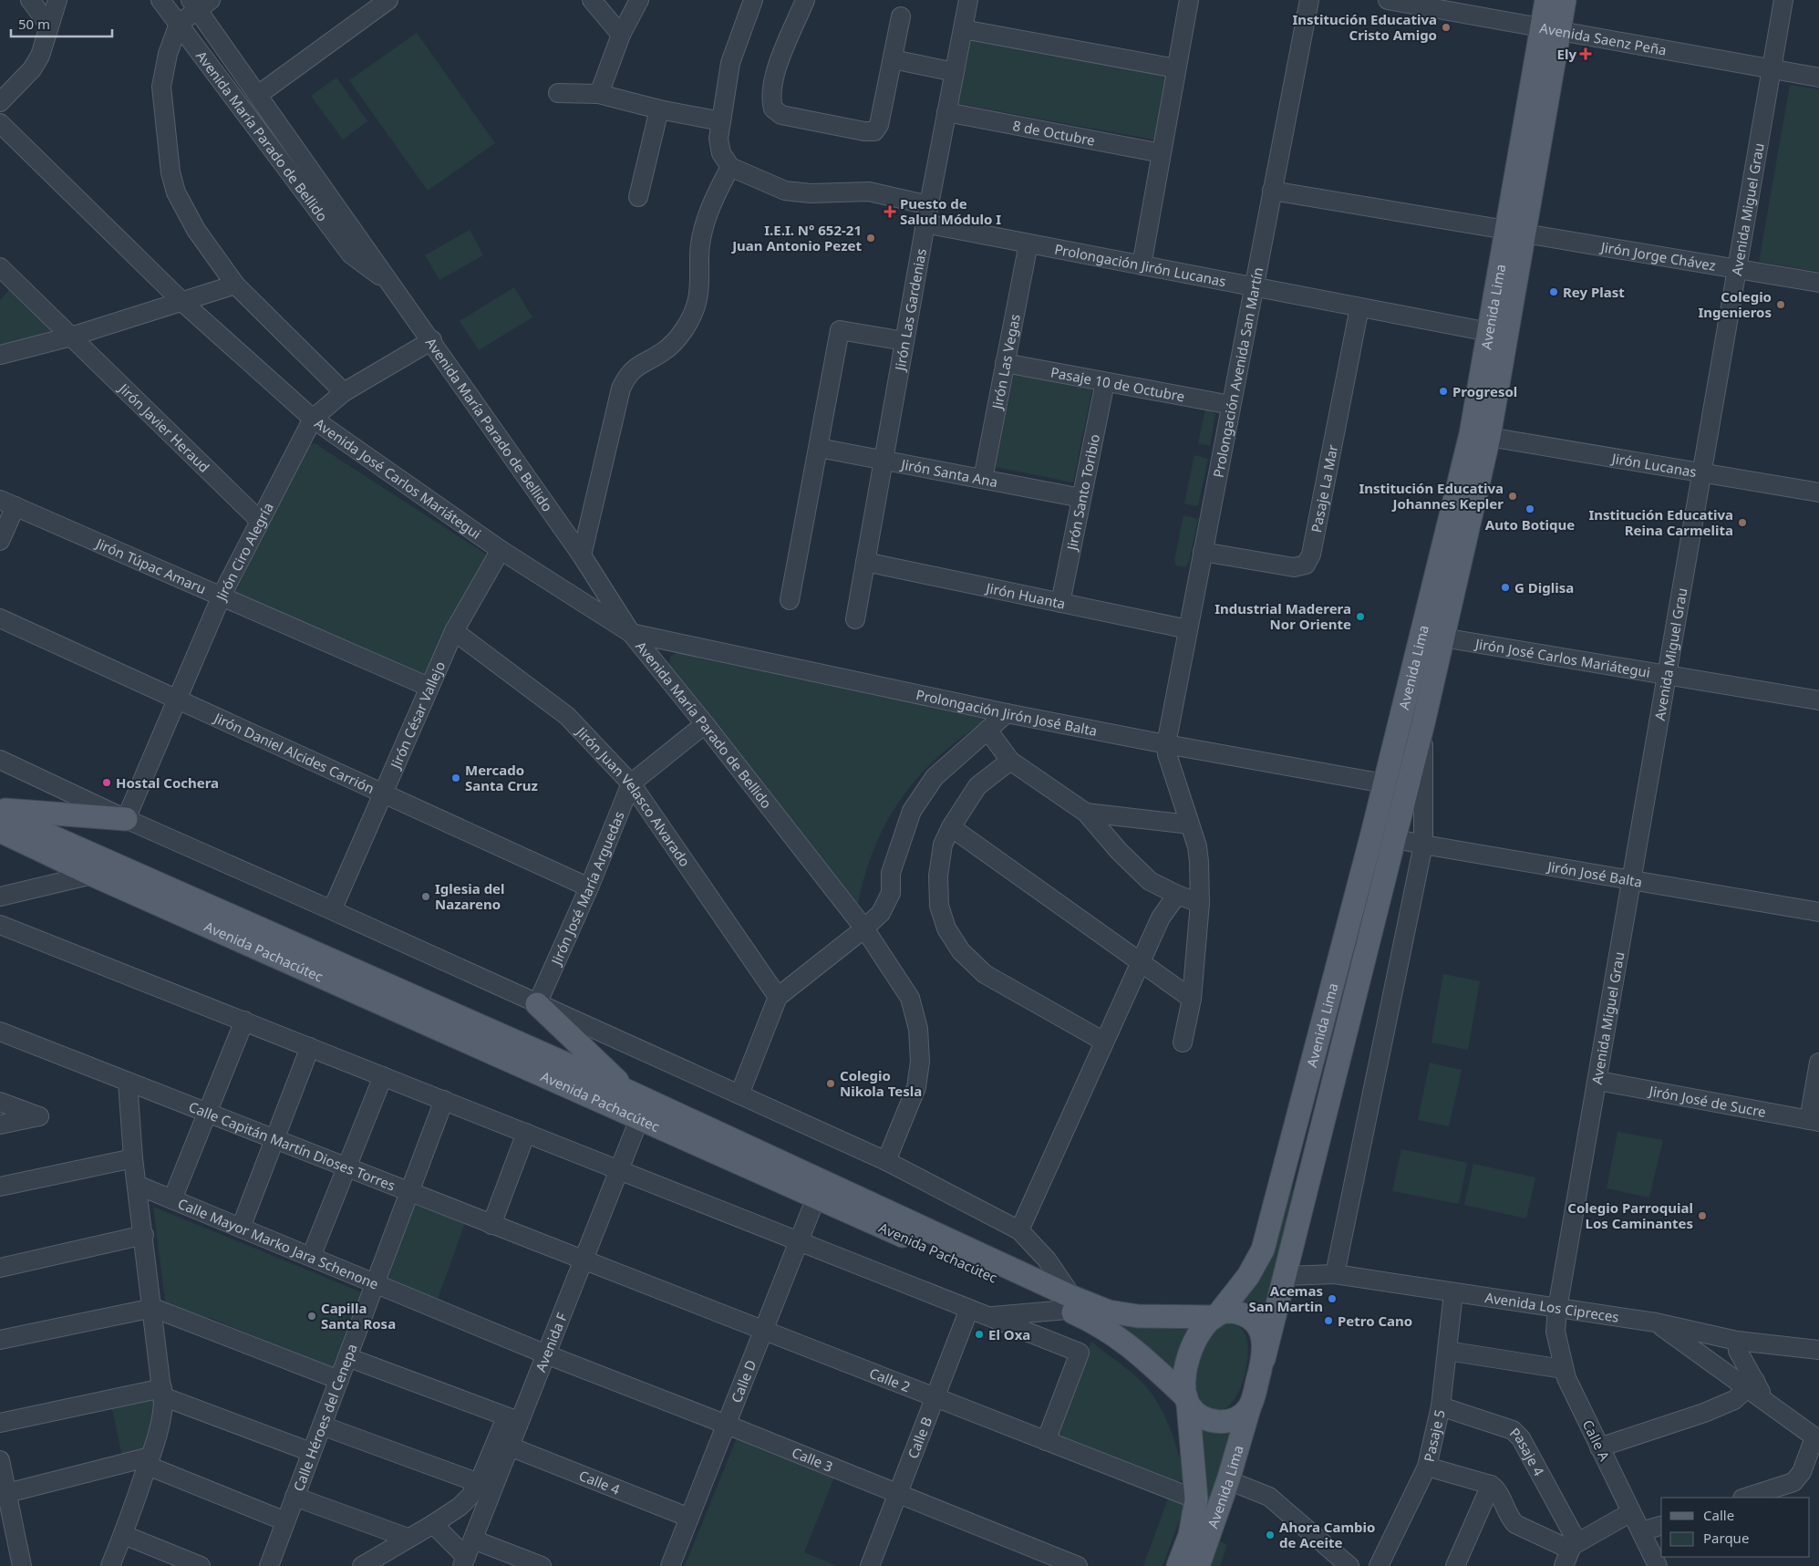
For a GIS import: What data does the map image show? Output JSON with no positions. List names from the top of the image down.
{
  "streets": {
    "main road": ["Avenida Lima", "Avenida Pachacútec"],
    "street": [
      "Avenida Saenz Peña",
      "8 de Octubre",
      "Avenida María Parado de Bellido",
      "Avenida Miguel Grau",
      "Jirón Jorge Chávez",
      "Prolongación Jirón Lucanas",
      "Jirón Las Gardenias",
      "Jirón Las Vegas",
      "Prolongación Avenida San Martín",
      "Pasaje 10 de Octubre",
      "Jirón Javier Heraud",
      "Jirón Lucanas",
      "Jirón Santa Ana",
      "Avenida José Carlos Mariátegui",
      "Pasaje La Mar",
      "Jirón Santo Toribio",
      "Jirón Ciro Alegría",
      "Jirón Túpac Amaru",
      "Jirón Huanta",
      "Jirón José Carlos Mariátegui",
      "Prolongación Jirón José Balta",
      "Jirón César Vallejo",
      "Jirón Daniel Alcides Carrión",
      "Jirón Juan Velasco Alvarado",
      "Jirón José Balta",
      "Jirón José María Arguedas",
      "Jirón José de Sucre",
      "Calle Capitán Martín Dioses Torres",
      "Calle Mayor Marko Jara Schenone",
      "Avenida Los Cipreces",
      "Avenida F",
      "Calle 2",
      "Calle D",
      "Calle Héroes del Cenepa",
      "Pasaje 5",
      "Calle B",
      "Calle A",
      "Pasaje 4",
      "Calle 3",
      "Calle 4"
    ]
  },
  "crossings": [
    ["Avenida Saenz Peña", "Avenida Miguel Grau"],
    ["Avenida Saenz Peña", "Avenida Lima"],
    ["8 de Octubre", "Jirón Las Gardenias"],
    ["Avenida María Parado de Bellido", "Avenida José Carlos Mariátegui"],
    ["Avenida María Parado de Bellido", "Jirón Ciro Alegría"],
    ["Avenida María Parado de Bellido", "Prolongación Jirón José Balta"],
    ["Avenida María Parado de Bellido", "Jirón José María Arguedas"],
    ["Avenida Miguel Grau", "Jirón Jorge Chávez"],
    ["Avenida Miguel Grau", "Jirón Lucanas"],
    ["Avenida Miguel Grau", "Jirón José Carlos Mariátegui"],
    ["Avenida Miguel Grau", "Jirón José Balta"],
    ["Avenida Miguel Grau", "Jirón José de Sucre"],
    ["Avenida Miguel Grau", "Avenida Los Cipreces"],
    ["Avenida Miguel Grau", "Calle A"],
    ["Jirón Jorge Chávez", "Avenida Lima"],
    ["Jirón Jorge Chávez", "Prolongación Avenida San Martín"],
    ["Prolongación Jirón Lucanas", "Avenida Lima"],
    ["Prolongación Jirón Lucanas", "Jirón Las Gardenias"],
    ["Prolongación Jirón Lucanas", "Jirón Las Vegas"],
    ["Prolongación Jirón Lucanas", "Prolongación Avenida San Martín"],
    ["Prolongación Jirón Lucanas", "Pasaje La Mar"],
    ["Avenida Lima", "Jirón Lucanas"],
    ["Avenida Lima", "Jirón José Carlos Mariátegui"],
    ["Avenida Lima", "Prolongación Jirón José Balta"],
    ["Avenida Lima", "Jirón José Balta"],
    ["Avenida Lima", "Avenida Pachacútec"],
    ["Avenida Lima", "Avenida Los Cipreces"],
    ["Avenida Lima", "Calle 2"],
    ["Jirón Las Gardenias", "Jirón Santa Ana"],
    ["Jirón Las Gardenias", "Jirón Huanta"],
    ["Jirón Las Vegas", "Pasaje 10 de Octubre"],
    ["Jirón Las Vegas", "Jirón Santa Ana"],
    ["Prolongación Avenida San Martín", "Pasaje 10 de Octubre"],
    ["Prolongación Avenida San Martín", "Pasaje La Mar"],
    ["Prolongación Avenida San Martín", "Jirón Huanta"],
    ["Prolongación Avenida San Martín", "Prolongación Jirón José Balta"],
    ["Pasaje 10 de Octubre", "Jirón Santo Toribio"],
    ["Jirón Javier Heraud", "Jirón Ciro Alegría"],
    ["Jirón Santa Ana", "Jirón Santo Toribio"],
    ["Avenida José Carlos Mariátegui", "Jirón Ciro Alegría"],
    ["Avenida José Carlos Mariátegui", "Prolongación Jirón José Balta"],
    ["Avenida José Carlos Mariátegui", "Jirón César Vallejo"],
    ["Jirón Santo Toribio", "Jirón Huanta"],
    ["Jirón Ciro Alegría", "Jirón Túpac Amaru"],
    ["Jirón Ciro Alegría", "Jirón Daniel Alcides Carrión"],
    ["Jirón Túpac Amaru", "Jirón César Vallejo"],
    ["Jirón César Vallejo", "Jirón Daniel Alcides Carrión"],
    ["Jirón César Vallejo", "Jirón Juan Velasco Alvarado"],
    ["Jirón Daniel Alcides Carrión", "Jirón José María Arguedas"],
    ["Jirón Juan Velasco Alvarado", "Jirón José María Arguedas"],
    ["Avenida Pachacútec", "Avenida F"],
    ["Avenida Pachacútec", "Calle D"],
    ["Calle Capitán Martín Dioses Torres", "Avenida F"],
    ["Calle Capitán Martín Dioses Torres", "Calle 2"],
    ["Calle Capitán Martín Dioses Torres", "Calle Héroes del Cenepa"],
    ["Calle Mayor Marko Jara Schenone", "Avenida F"],
    ["Calle Mayor Marko Jara Schenone", "Calle Héroes del Cenepa"],
    ["Calle Mayor Marko Jara Schenone", "Calle 3"],
    ["Avenida Los Cipreces", "Pasaje 5"],
    ["Avenida Los Cipreces", "Calle A"],
    ["Avenida F", "Calle 2"],
    ["Avenida F", "Calle 3"],
    ["Avenida F", "Calle 4"],
    ["Calle 2", "Calle D"],
    ["Calle 2", "Calle B"],
    ["Calle D", "Calle 3"],
    ["Calle D", "Calle 4"],
    ["Pasaje 5", "Pasaje 4"],
    ["Calle B", "Calle 3"]
  ],
  "places": {
    "other": [
      "Institución Educativa Cristo Amigo",
      "I.E.I. N° 652-21 Juan Antonio Pezet",
      "Rey Plast",
      "Colegio Ingenieros",
      "Progresol",
      "Institución Educativa Johannes Kepler",
      "Auto Botique",
      "Institución Educativa Reina Carmelita",
      "G Diglisa",
      "Industrial Maderera Nor Oriente",
      "Mercado Santa Cruz",
      "Hostal Cochera",
      "Iglesia del Nazareno",
      "Colegio Nikola Tesla",
      "Colegio Parroquial Los Caminantes",
      "Acemas San Martin",
      "Capilla Santa Rosa",
      "Petro Cano",
      "El Oxa",
      "Ahora Cambio de Aceite"
    ],
    "health": ["Ely", "Puesto de Salud Módulo I"]
  },
  "legend": ["Calle", "Parque"],
  "scale_bar": "50 m"
}
